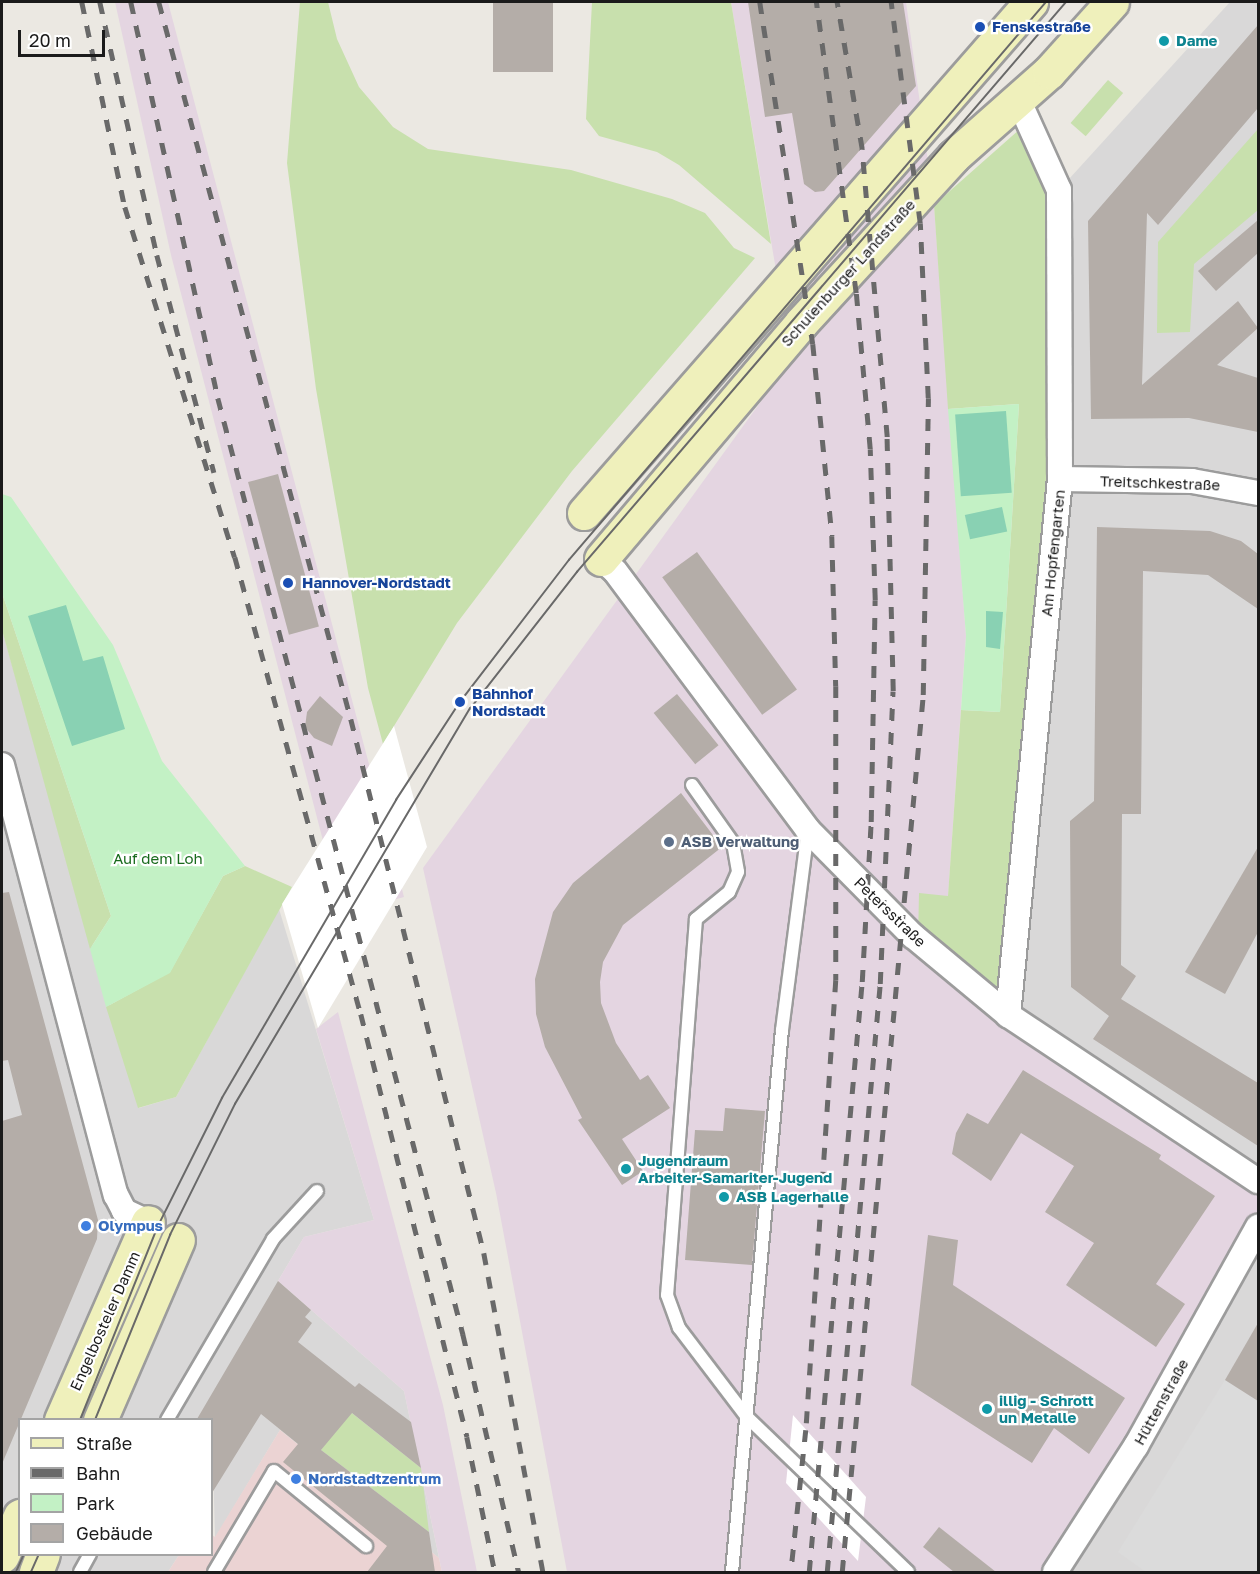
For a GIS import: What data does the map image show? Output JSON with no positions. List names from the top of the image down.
{
  "streets": {
    "main road": ["Schulenburger Landstraße", "Engelbosteler Damm"],
    "street": [
      "Treitschkestraße",
      "Am Hopfengarten",
      "Petersstraße",
      "Hüttenstraße"
    ]
  },
  "crossings": [
    ["Schulenburger Landstraße", "Am Hopfengarten"],
    ["Schulenburger Landstraße", "Petersstraße"],
    ["Treitschkestraße", "Am Hopfengarten"],
    ["Am Hopfengarten", "Petersstraße"]
  ],
  "parks": ["Auf dem Loh"],
  "places": [
    "Fenskestraße",
    "Dame",
    "Hannover-Nordstadt",
    "Bahnhof Nordstadt",
    "ASB Verwaltung",
    "Jugendraum Arbeiter-Samariter-Jugend",
    "ASB Lagerhalle",
    "Olympus",
    "illig - Schrott un Metalle",
    "Nordstadtzentrum"
  ],
  "legend": [
    "Straße",
    "Bahn",
    "Park",
    "Gebäude"
  ],
  "scale_bar": "20 m"
}
